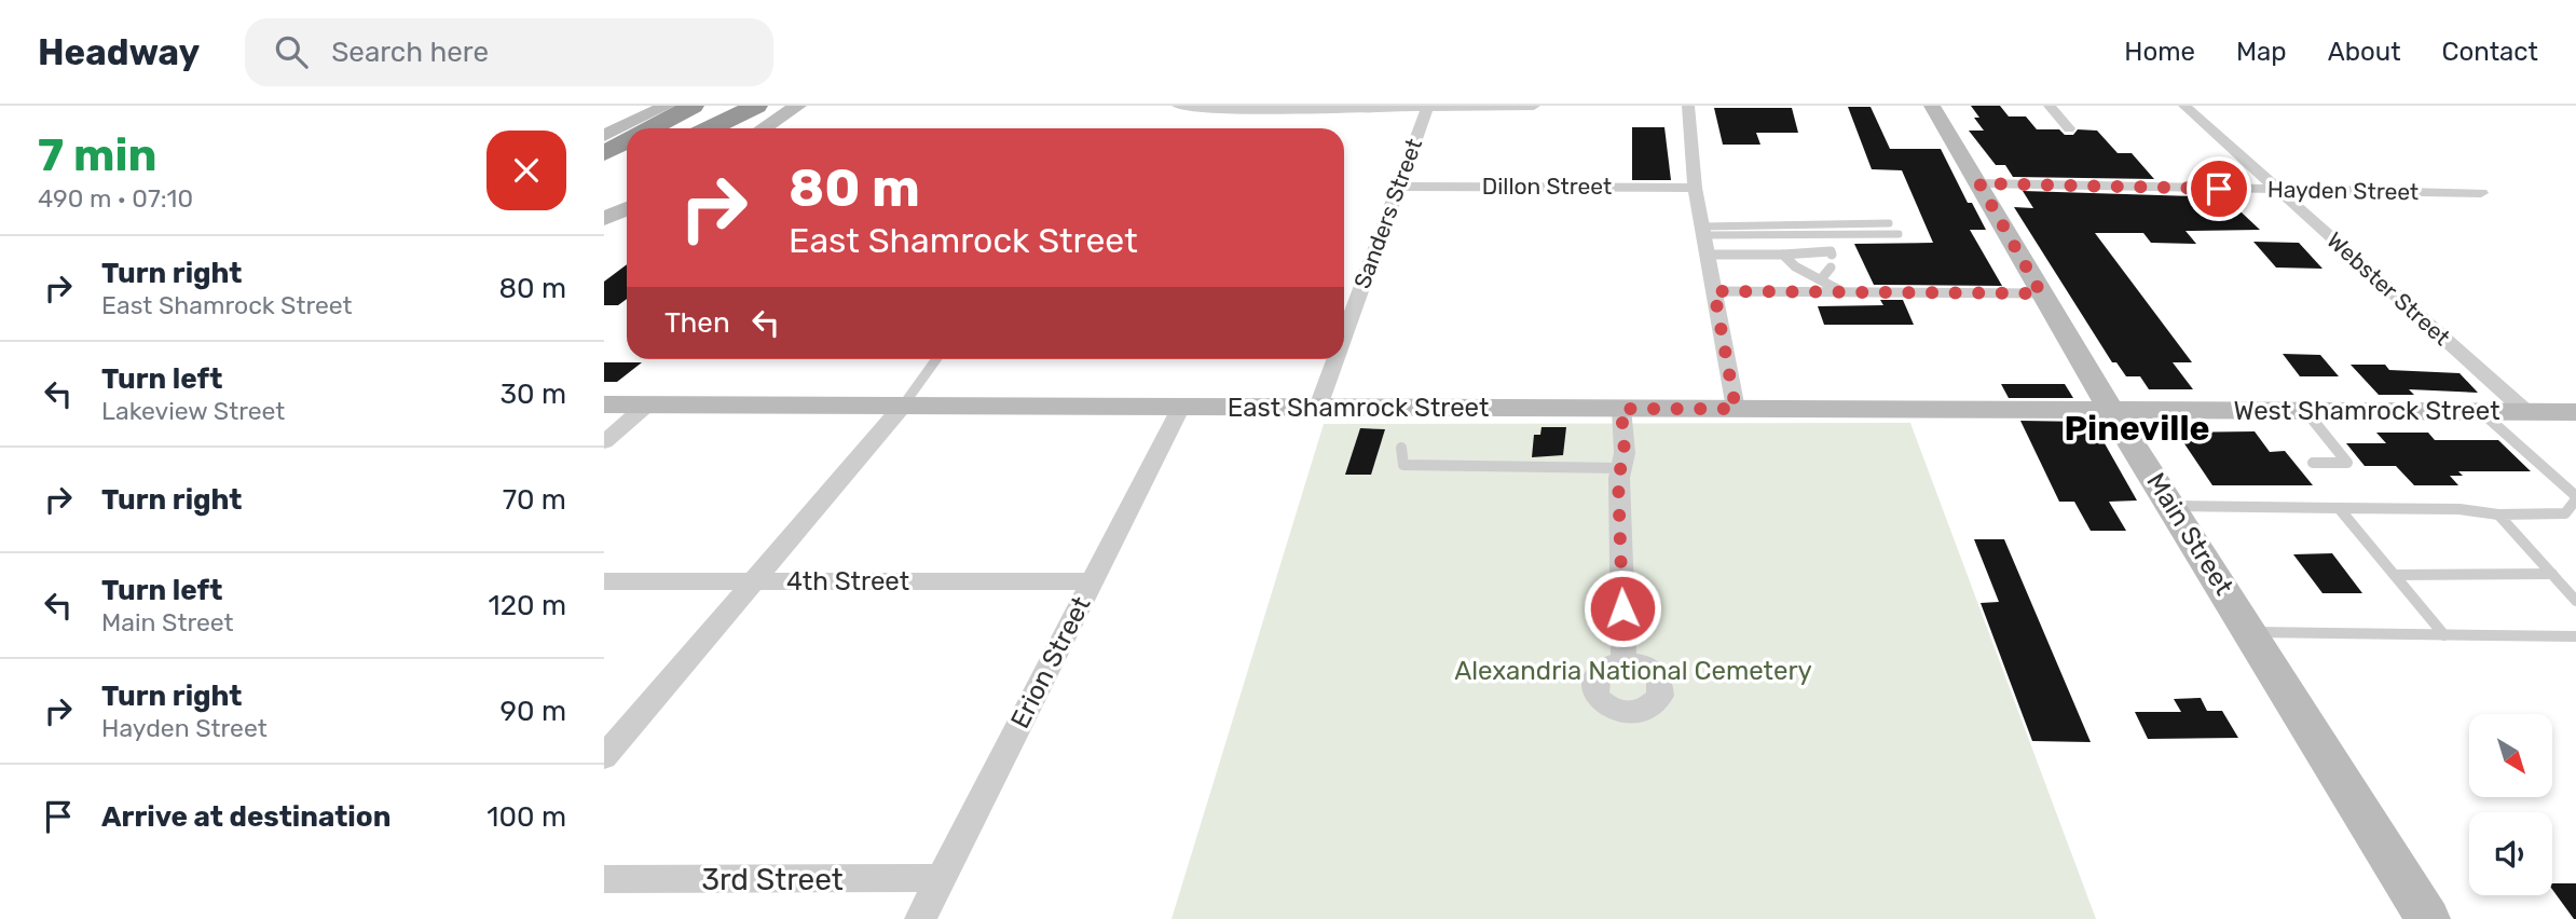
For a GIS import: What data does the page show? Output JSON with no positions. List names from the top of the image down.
{
  "streets": {
    "main road": ["East Shamrock Street", "West Shamrock Street", "Main Street"],
    "street": [
      "Dillon Street",
      "Hayden Street",
      "Sanders Street",
      "Webster Street",
      "4th Street",
      "Erion Street",
      "3rd Street"
    ]
  },
  "crossings": [
    ["Dillon Street", "Sanders Street"],
    ["Hayden Street", "Webster Street"],
    ["Hayden Street", "Main Street"],
    ["Sanders Street", "East Shamrock Street"],
    ["Webster Street", "West Shamrock Street"],
    ["East Shamrock Street", "West Shamrock Street"],
    ["East Shamrock Street", "Main Street"],
    ["East Shamrock Street", "Erion Street"],
    ["West Shamrock Street", "Main Street"],
    ["4th Street", "Erion Street"],
    ["Erion Street", "3rd Street"]
  ],
  "districts": ["Pineville"],
  "parks": ["Alexandria National Cemetery"],
  "north": "bottom right",
  "page": {
    "header": "Headway",
    "search": "Search here",
    "nav": [
      "Home",
      "Map",
      "About",
      "Contact"
    ],
    "heading": ["7 min", "490 m · 07:10"],
    "turn": ["80 m", "East Shamrock Street"],
    "list": [
      {
        "name": "Turn right",
        "note": "East Shamrock Street",
        "value": "80 m"
      },
      {
        "name": "Turn left",
        "note": "Lakeview Street",
        "value": "30 m"
      },
      {
        "name": "Turn right",
        "value": "70 m"
      },
      {
        "name": "Turn left",
        "note": "Main Street",
        "value": "120 m"
      },
      {
        "name": "Turn right",
        "note": "Hayden Street",
        "value": "90 m"
      },
      {
        "name": "Arrive at destination",
        "value": "100 m"
      }
    ],
    "then": "Then"
  }
}
